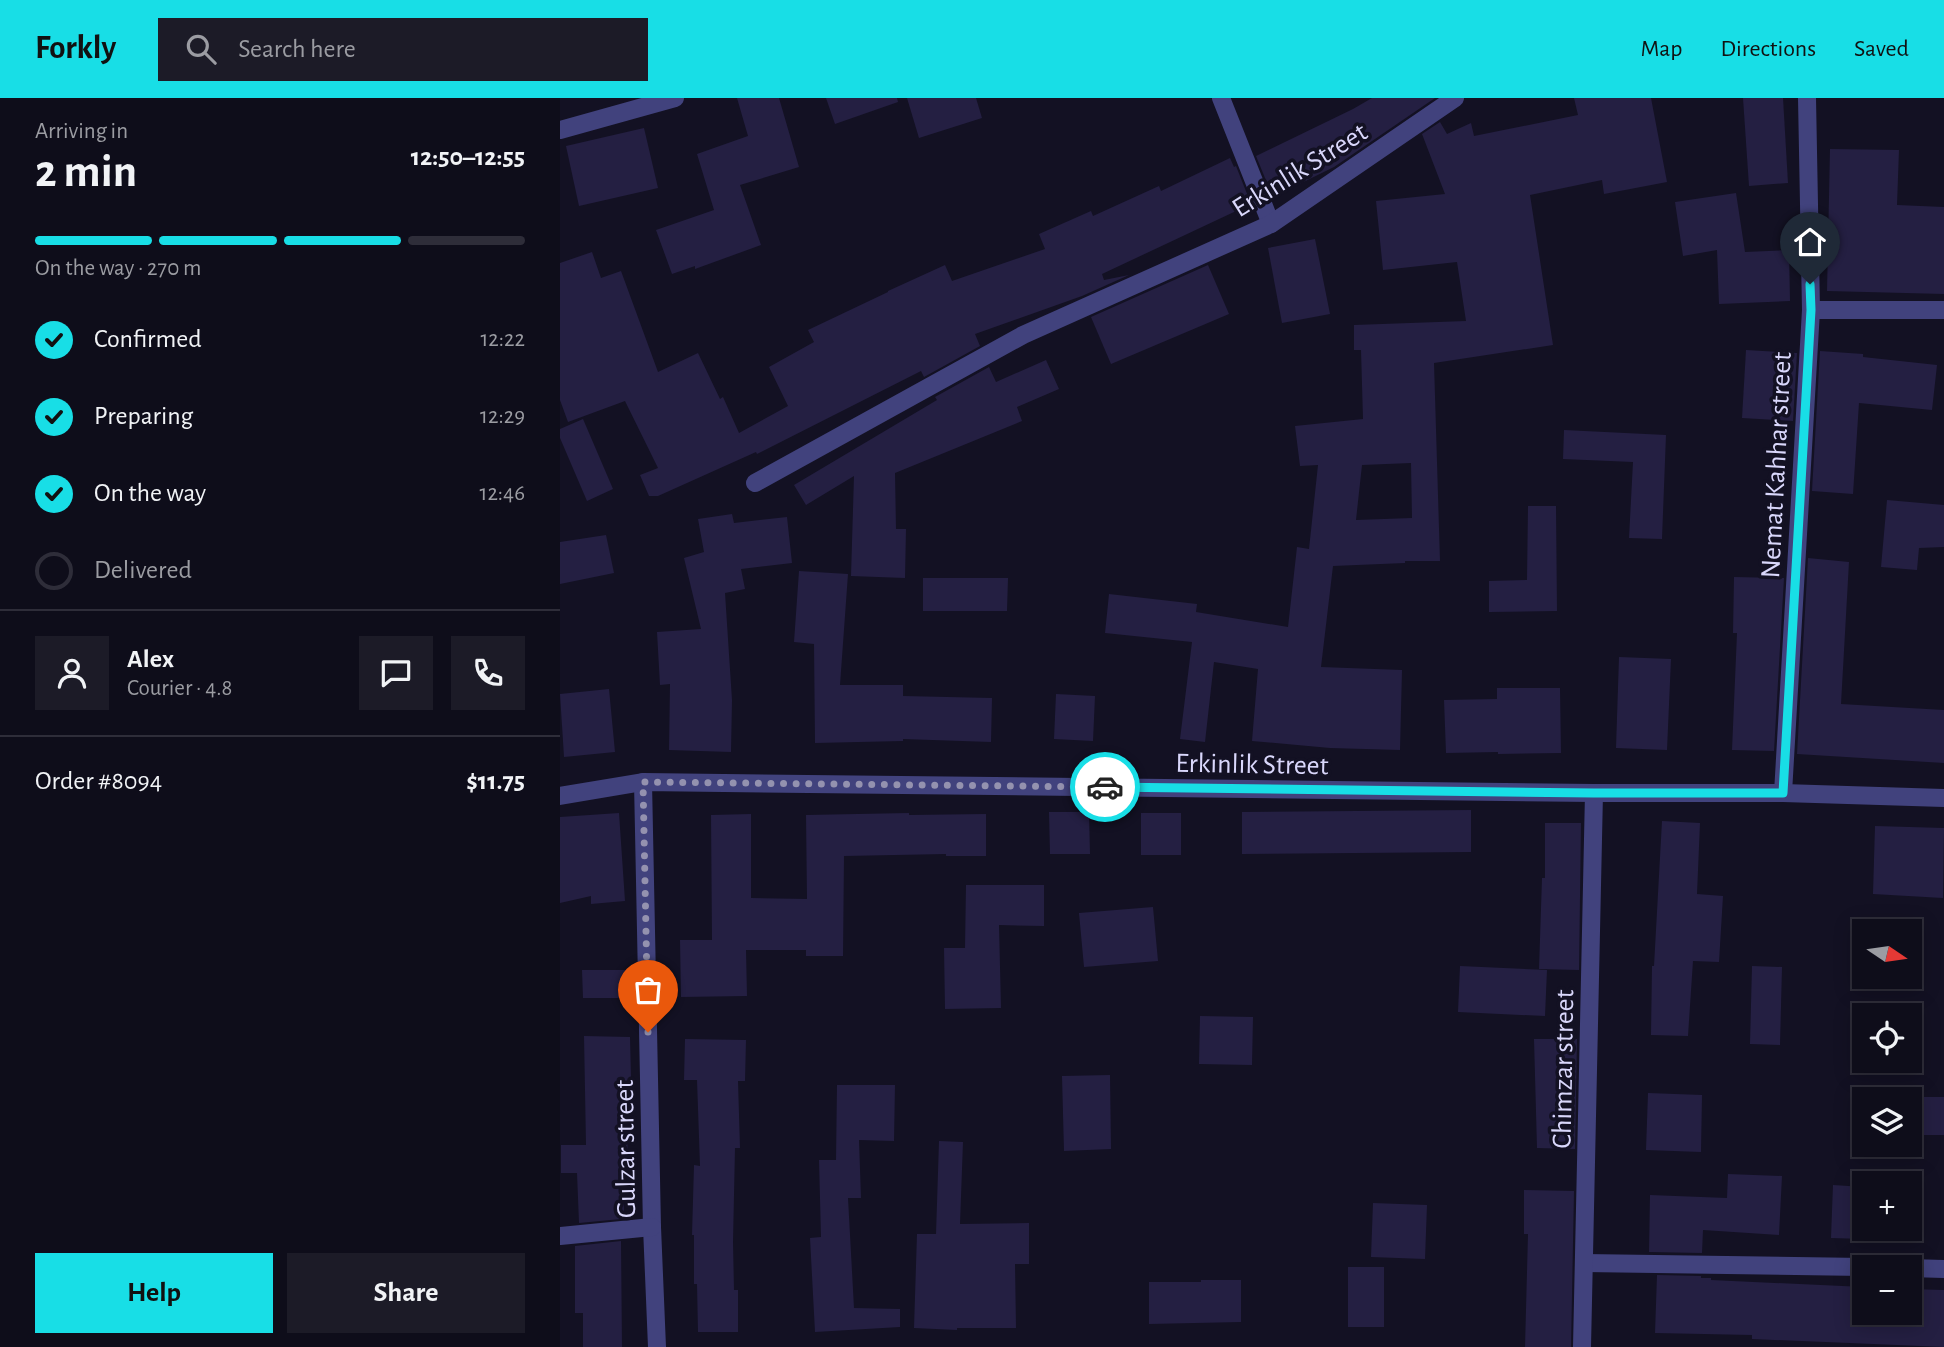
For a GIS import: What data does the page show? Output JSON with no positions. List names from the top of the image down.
{
  "streets": {
    "street": [
      "Erkinlik Street",
      "Nemat Kahhar street",
      "Chimzar street",
      "Gulzar street"
    ]
  },
  "crossings": [
    ["Erkinlik Street", "Nemat Kahhar street"],
    ["Erkinlik Street", "Chimzar street"],
    ["Erkinlik Street", "Gulzar street"]
  ],
  "north": "right",
  "page": {
    "header": "Forkly",
    "search": "Search here",
    "nav": ["Map", "Directions", "Saved"],
    "heading": ["2 min", "Arriving in", "12:50–12:55"],
    "panel": [
      "Alex",
      "Courier · 4.8",
      "Order #8094",
      "$11.75"
    ],
    "bar": "On the way · 270 m",
    "list": [
      ["Confirmed", "12:22"],
      ["Preparing", "12:29"],
      ["On the way", "12:46"],
      "Delivered"
    ],
    "map_buttons": ["+", "−"],
    "buttons": ["Help", "Share"]
  }
}
